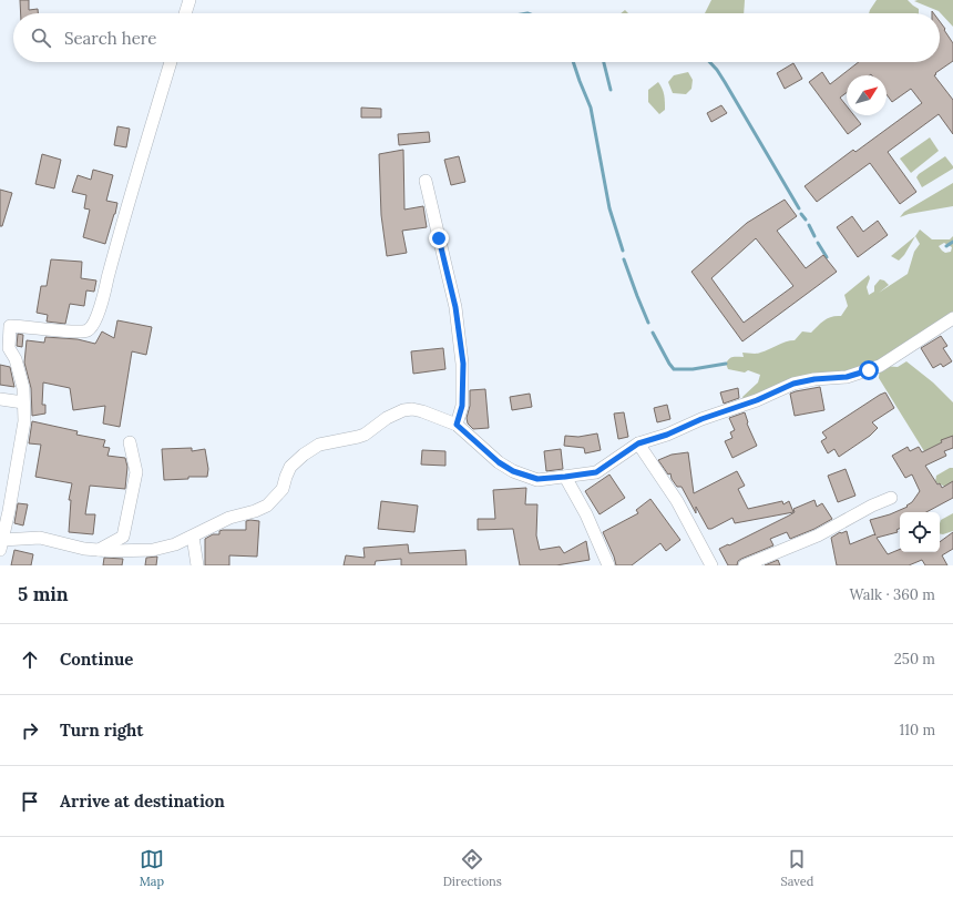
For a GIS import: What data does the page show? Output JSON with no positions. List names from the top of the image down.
{
  "north": "top right",
  "page": {
    "search": "Search here",
    "heading": ["5 min", "Walk · 360 m"],
    "list": [
      ["Continue", "250 m"],
      ["Turn right", "110 m"],
      "Arrive at destination"
    ],
    "nav": ["Map", "Directions", "Saved"]
  }
}
